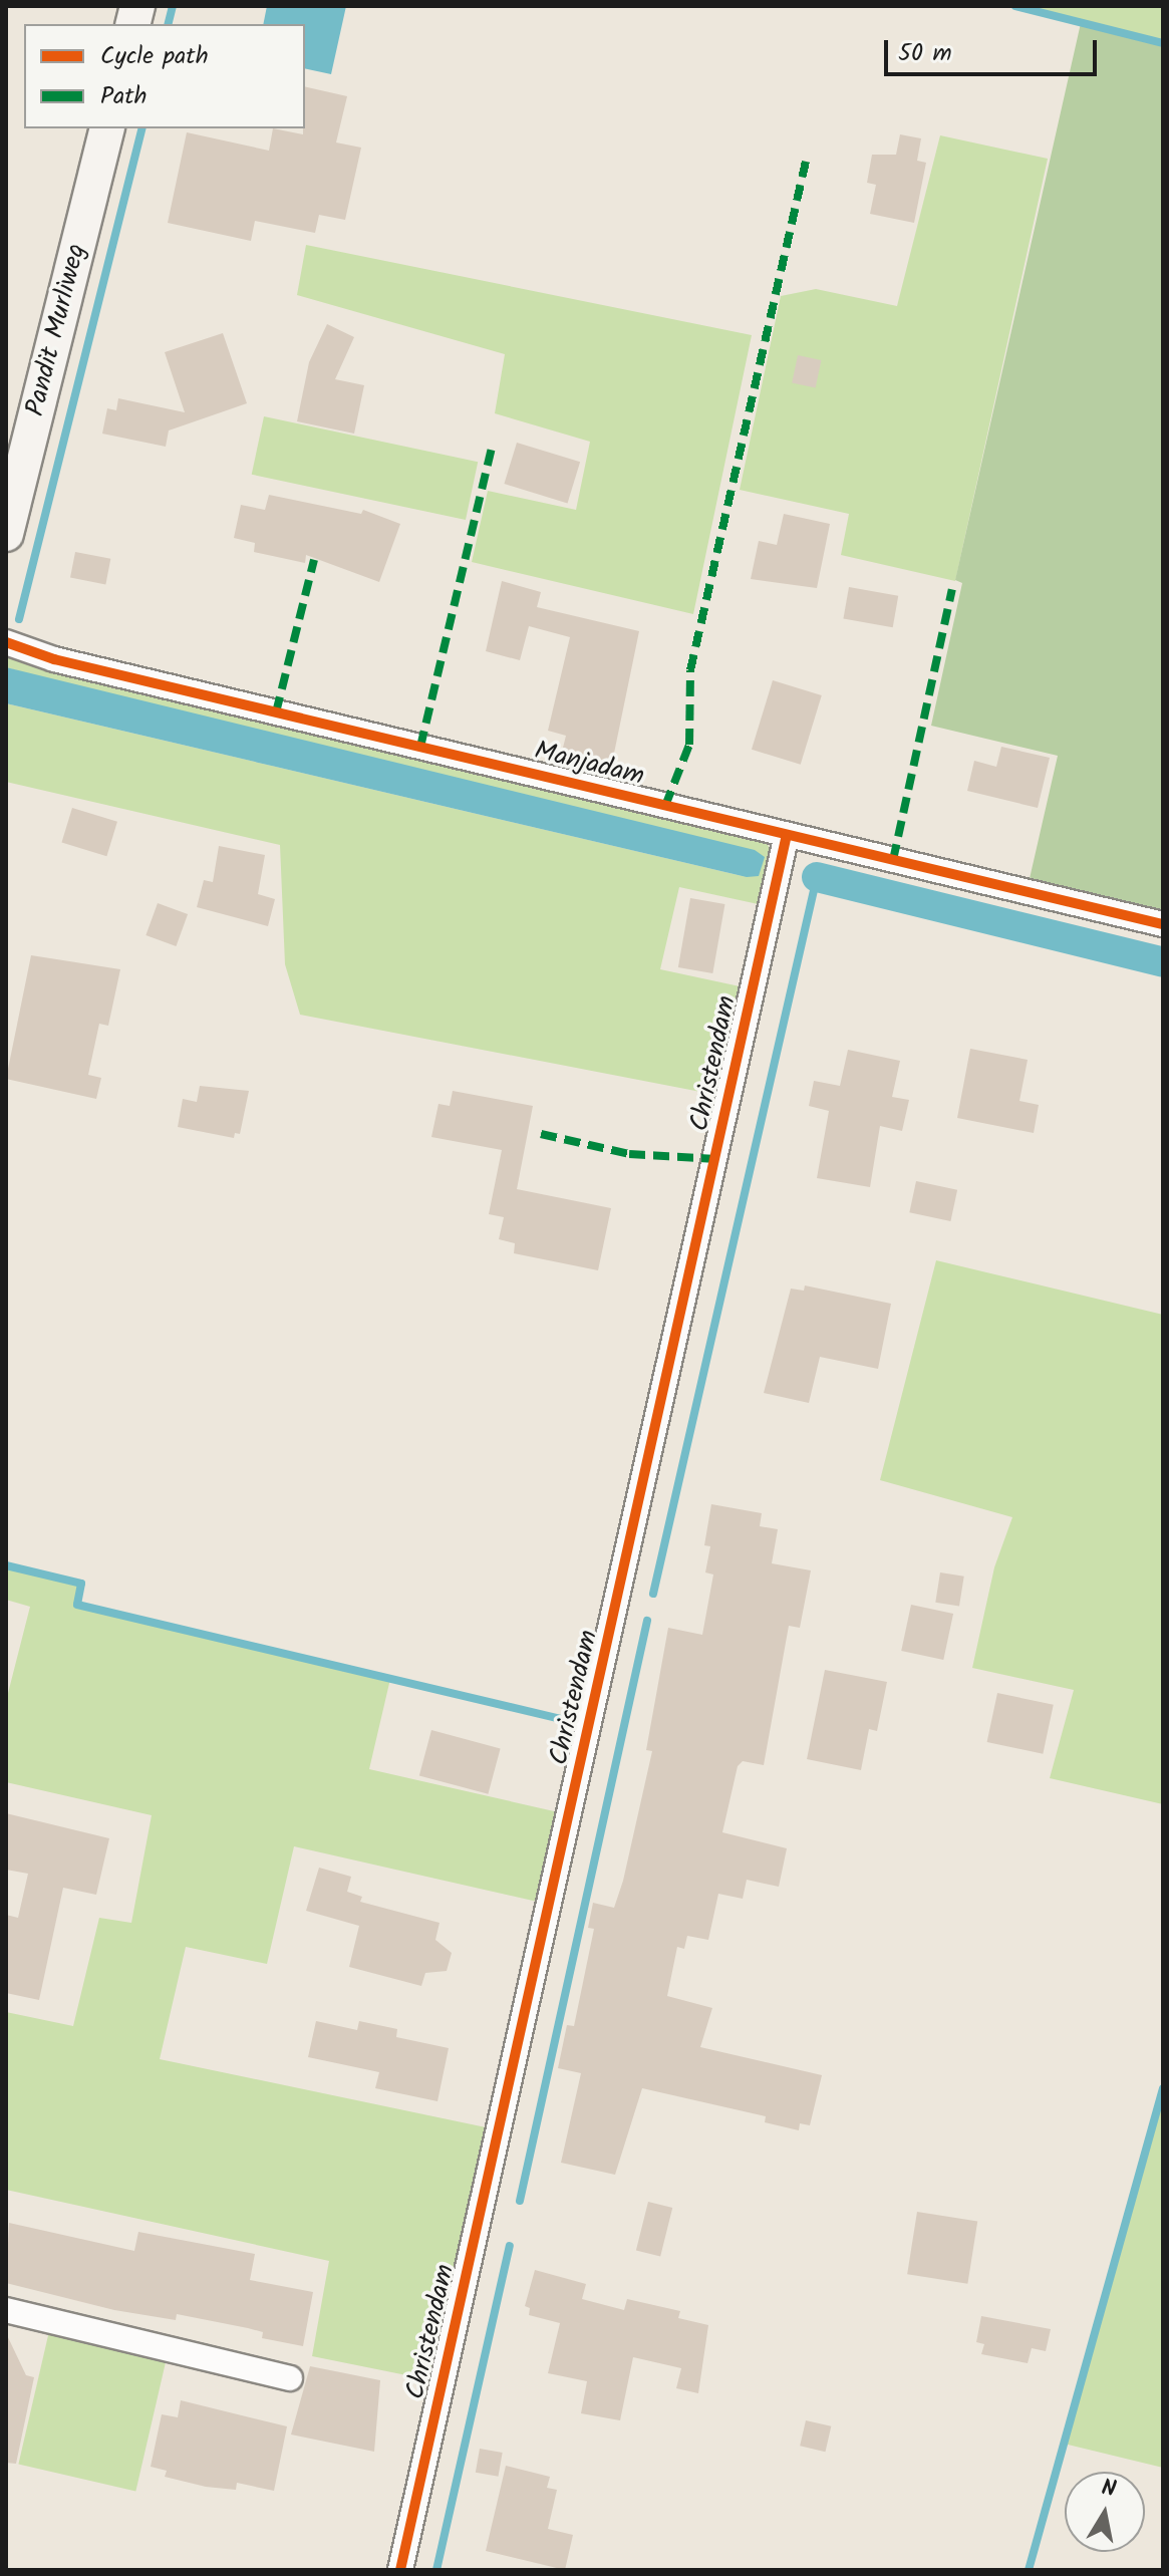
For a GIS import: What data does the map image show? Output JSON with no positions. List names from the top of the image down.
{
  "streets": {
    "street": ["Pandit Murliweg", "Manjadam", "Christendam"]
  },
  "crossings": [
    ["Manjadam", "Christendam"]
  ],
  "legend": ["Cycle path", "Path"],
  "scale_bar": "50 m",
  "north": "top"
}
